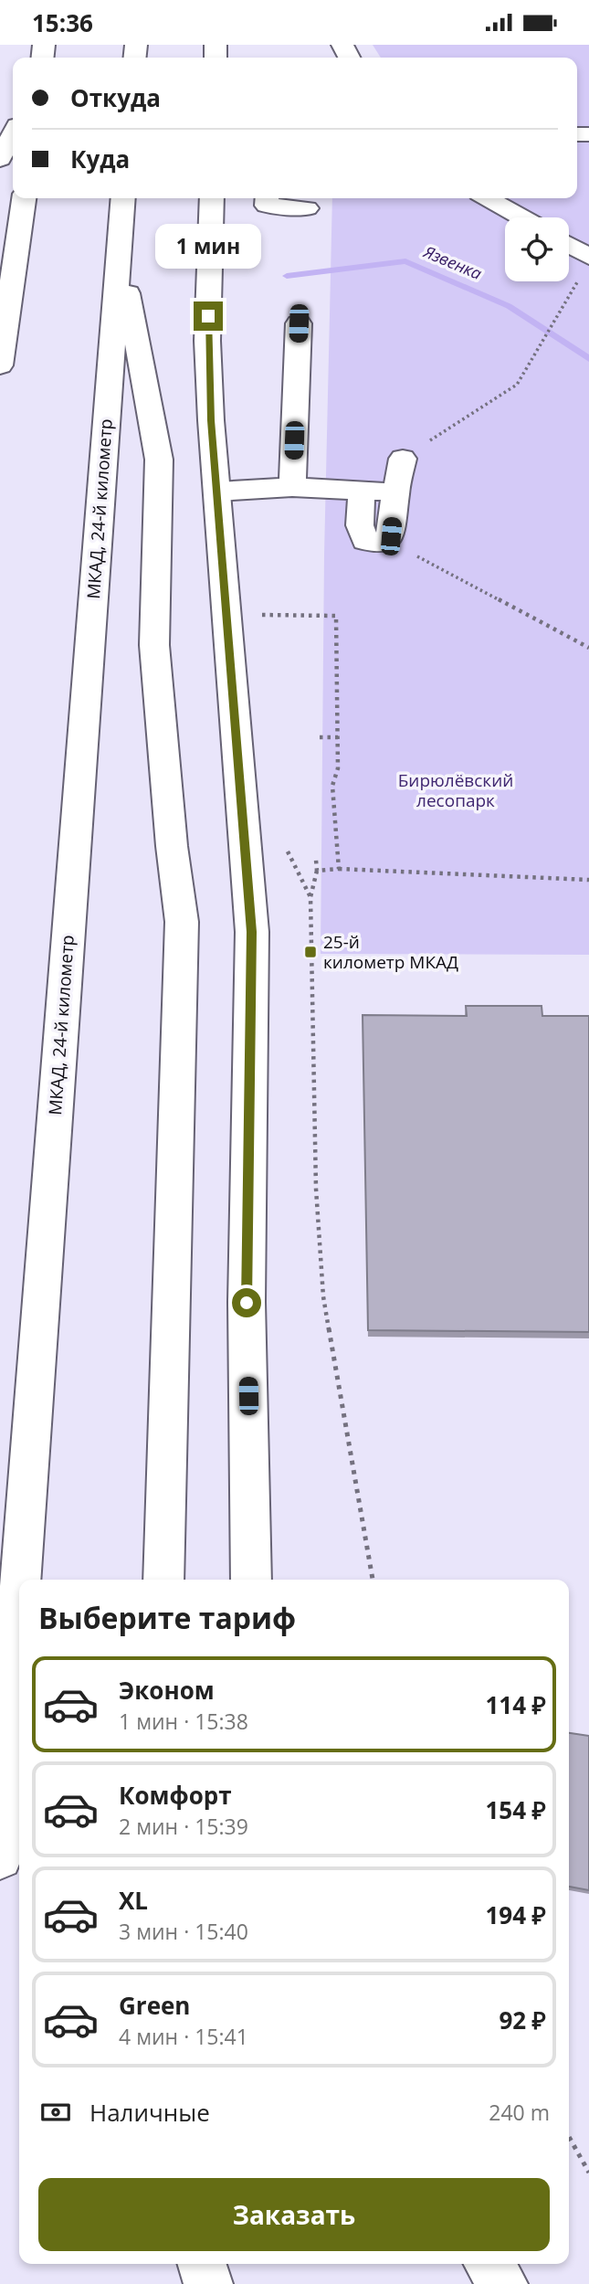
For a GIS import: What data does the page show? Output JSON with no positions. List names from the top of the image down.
{
  "streets": {
    "main road": ["МКАД, 24-й километр"]
  },
  "water": ["Язвенка"],
  "parks": ["Бирюлёвский лесопарк"],
  "places": {
    "transit": ["25-й километр МКАД"]
  },
  "page": {
    "status": "15:36",
    "banner": ["Откуда", "Куда"],
    "bubble": "1 мин",
    "heading": "Выберите тариф",
    "list": [
      {
        "name": "Эконом",
        "note": "1 мин · 15:38",
        "value": "114 ₽"
      },
      {
        "name": "Комфорт",
        "note": "2 мин · 15:39",
        "value": "154 ₽"
      },
      {
        "name": "XL",
        "note": "3 мин · 15:40",
        "value": "194 ₽"
      },
      {
        "name": "Green",
        "note": "4 мин · 15:41",
        "value": "92 ₽"
      }
    ],
    "pay": ["Наличные", "240 m"],
    "buttons": "Заказать"
  }
}
